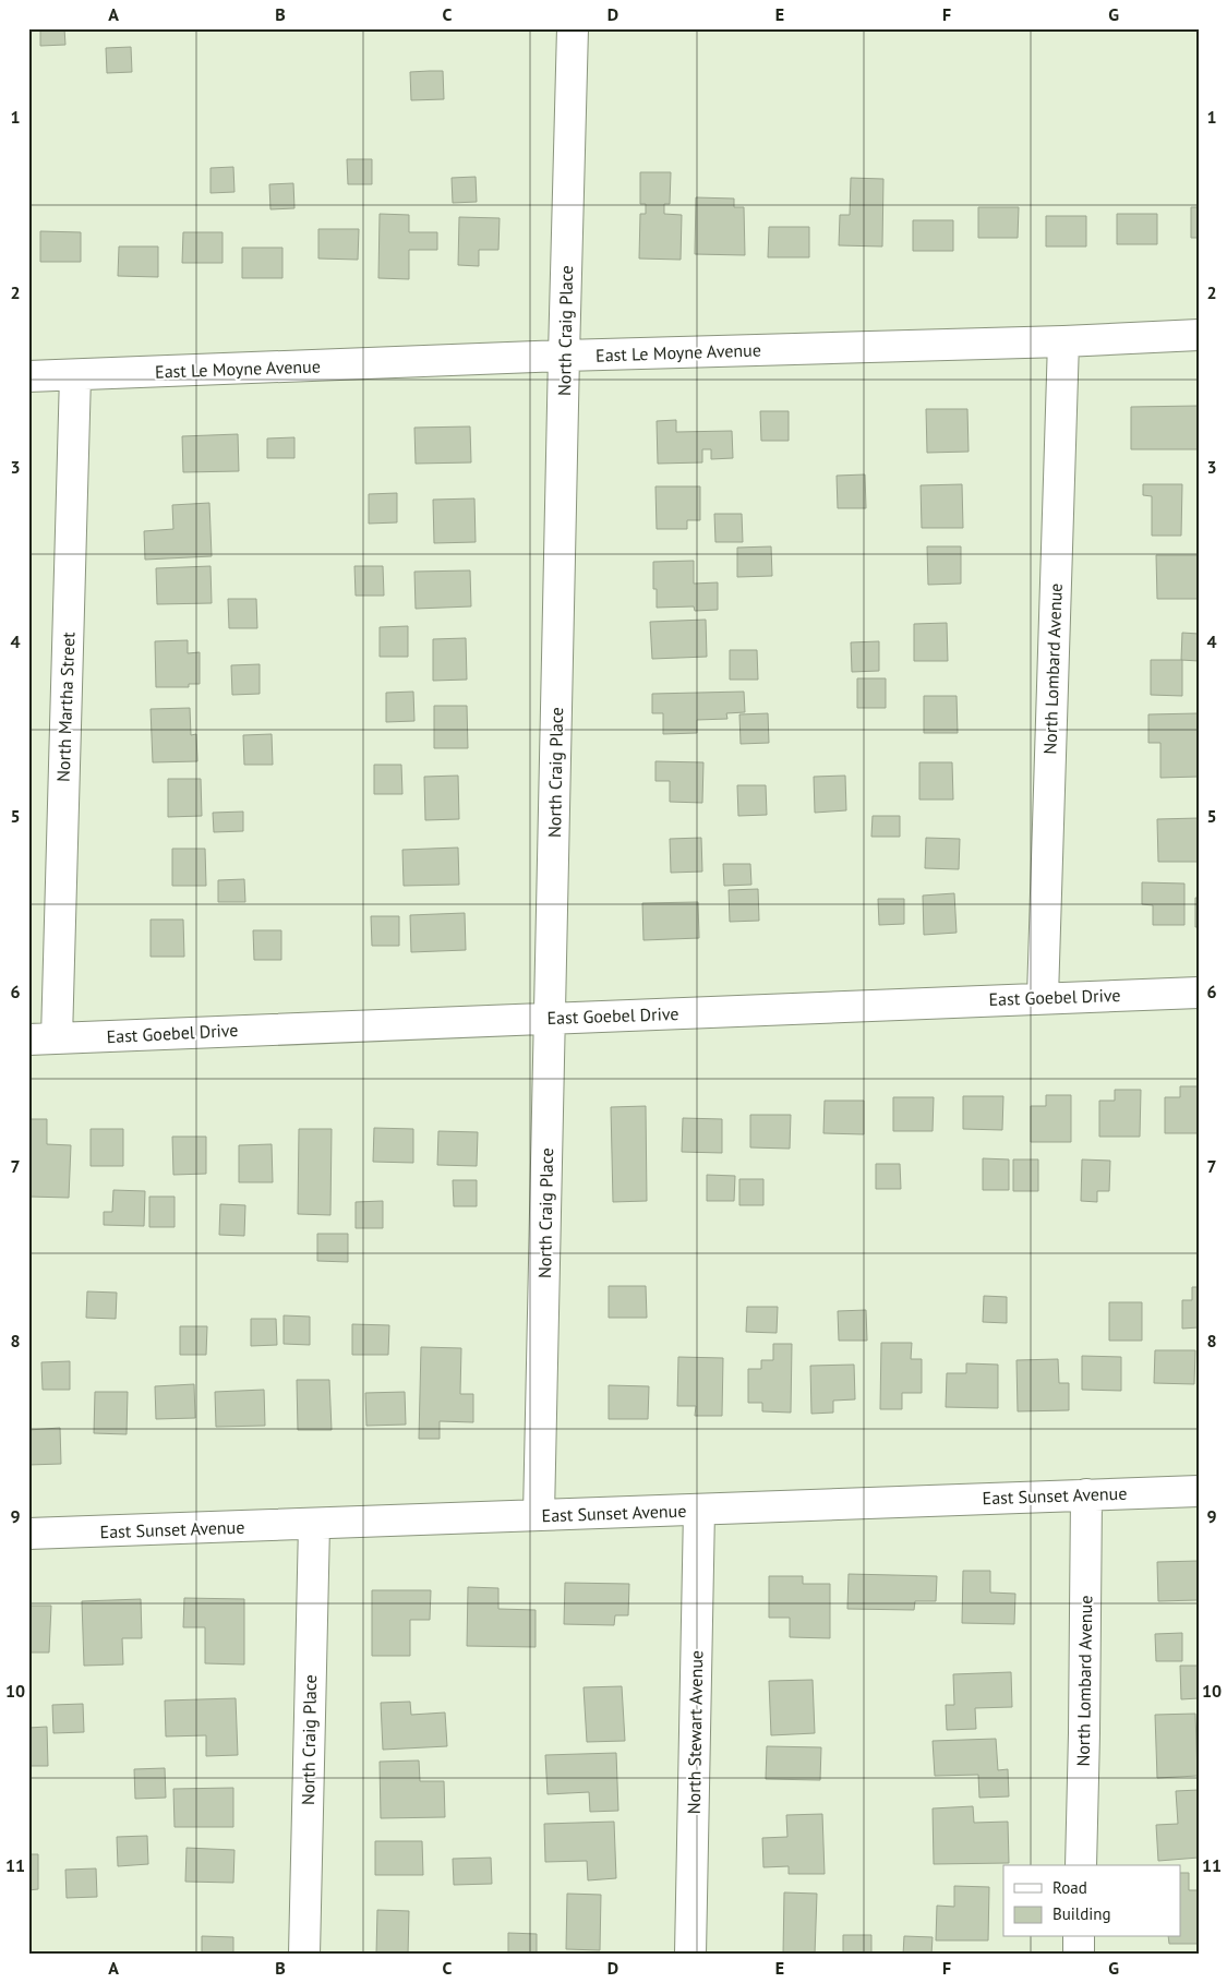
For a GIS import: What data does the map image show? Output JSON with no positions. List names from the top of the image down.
{
  "streets": {
    "street": [
      "North Craig Place",
      "East Le Moyne Avenue",
      "North Lombard Avenue",
      "North Martha Street",
      "East Goebel Drive",
      "East Sunset Avenue",
      "North Stewart Avenue"
    ]
  },
  "crossings": [
    ["North Craig Place", "East Le Moyne Avenue"],
    ["North Craig Place", "East Goebel Drive"],
    ["North Craig Place", "East Sunset Avenue"],
    ["East Le Moyne Avenue", "North Lombard Avenue"],
    ["East Le Moyne Avenue", "North Martha Street"],
    ["North Lombard Avenue", "East Goebel Drive"],
    ["North Lombard Avenue", "East Sunset Avenue"],
    ["North Martha Street", "East Goebel Drive"],
    ["East Sunset Avenue", "North Stewart Avenue"]
  ],
  "legend": ["Road", "Building"],
  "grid": {
    "columns": [
      "A",
      "B",
      "C",
      "D",
      "E",
      "F",
      "G"
    ],
    "rows": [
      "1",
      "2",
      "3",
      "4",
      "5",
      "6",
      "7",
      "8",
      "9",
      "10",
      "11"
    ]
  }
}
